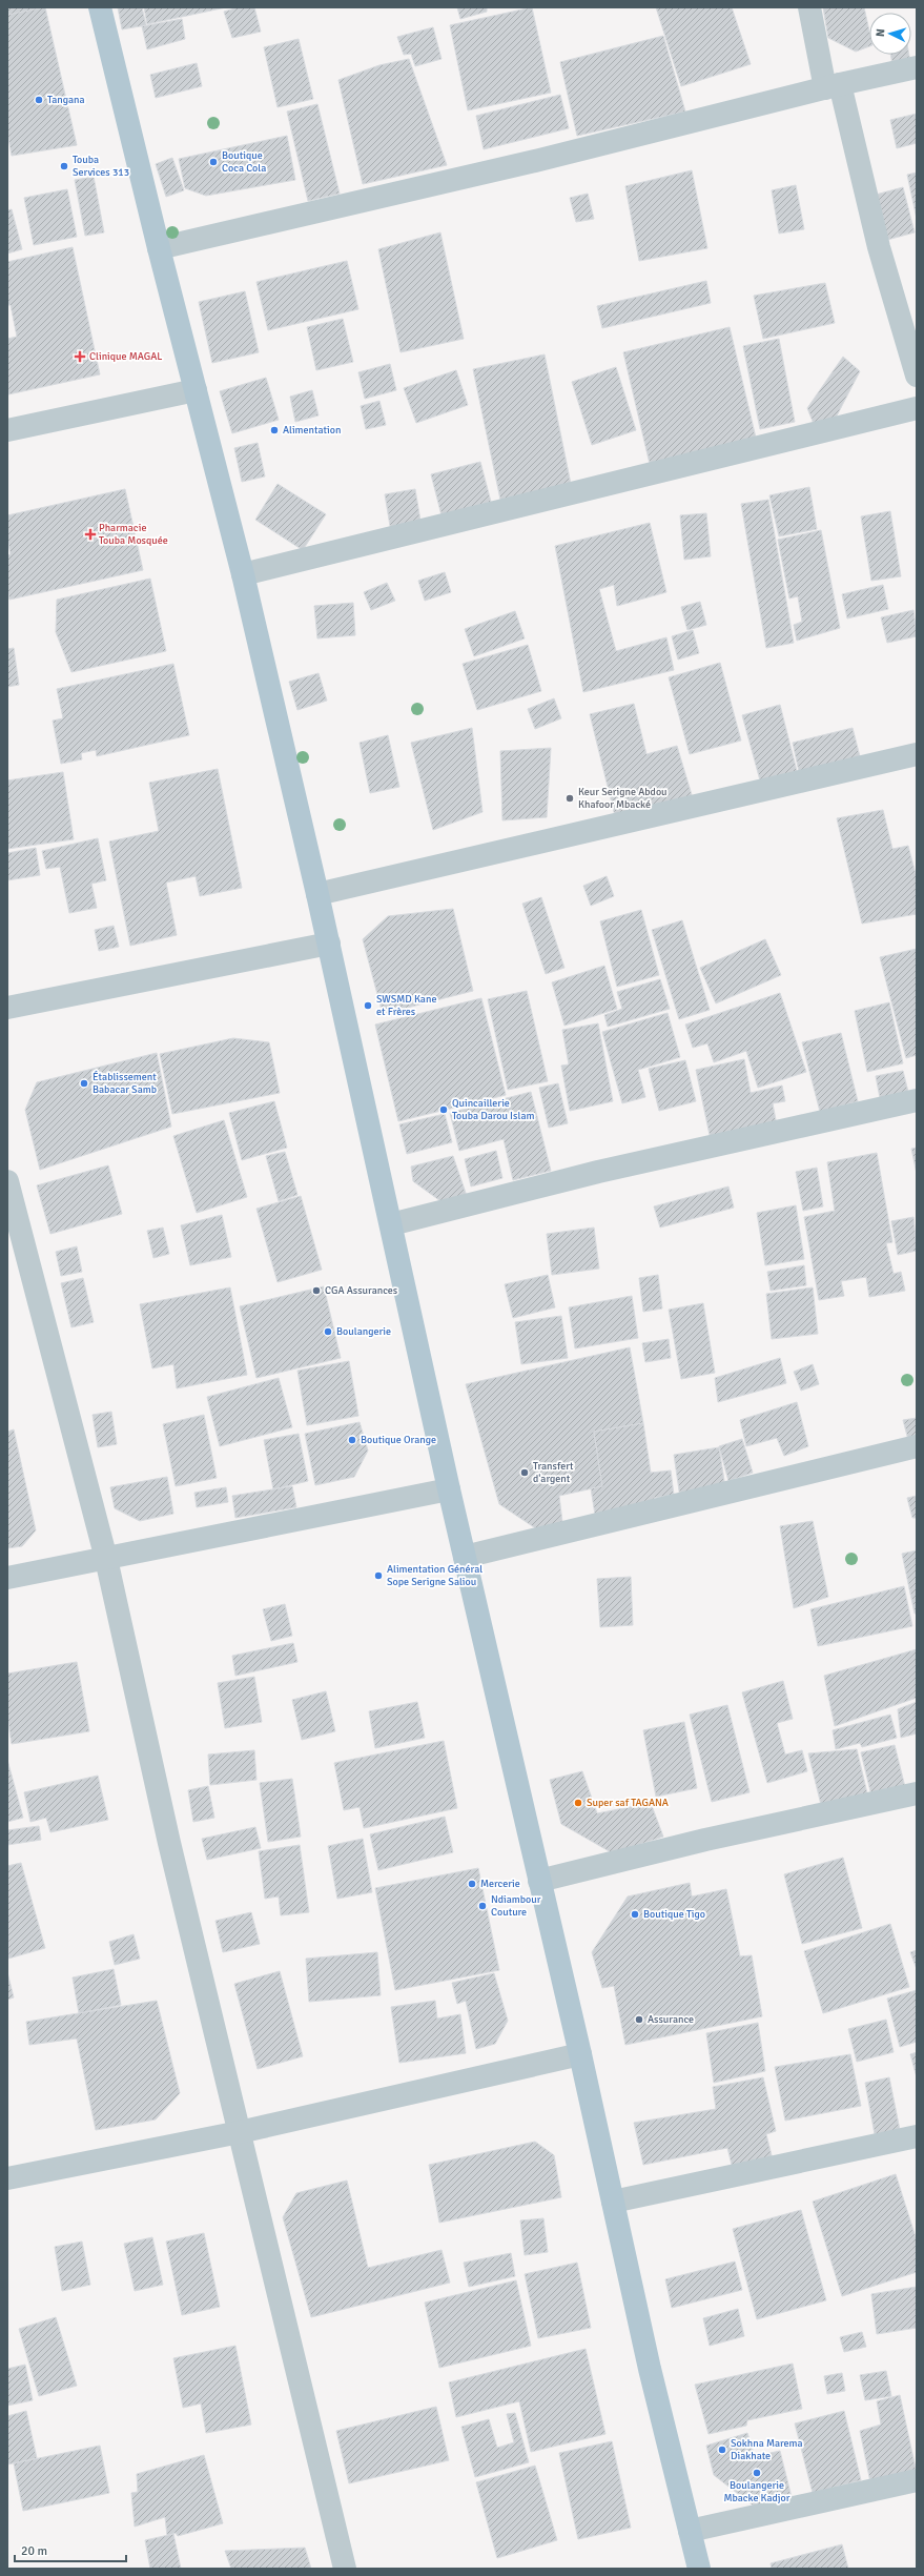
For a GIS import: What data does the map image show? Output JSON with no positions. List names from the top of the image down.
{
  "places": {
    "other": [
      "Tangana",
      "Boutique Coca Cola",
      "Touba Services 313",
      "Alimentation",
      "Keur Serigne Abdou Khafoor Mbacké",
      "SWSMD Kane et Frères",
      "Établissement Babacar Samb",
      "Quincaillerie Touba Darou Islam",
      "CGA Assurances",
      "Boulangerie",
      "Boutique Orange",
      "Transfert d'argent",
      "Alimentation Général Sope Serigne Saliou",
      "Super saf TAGANA",
      "Mercerie",
      "Ndiambour Couture",
      "Boutique Tigo",
      "Assurance",
      "Sokhna Marema Diakhate",
      "Boulangerie Mbacke Kadjor"
    ],
    "health": ["Clinique MAGAL", "Pharmacie Touba Mosquée"]
  },
  "scale_bar": "20 m",
  "north": "left"
}
